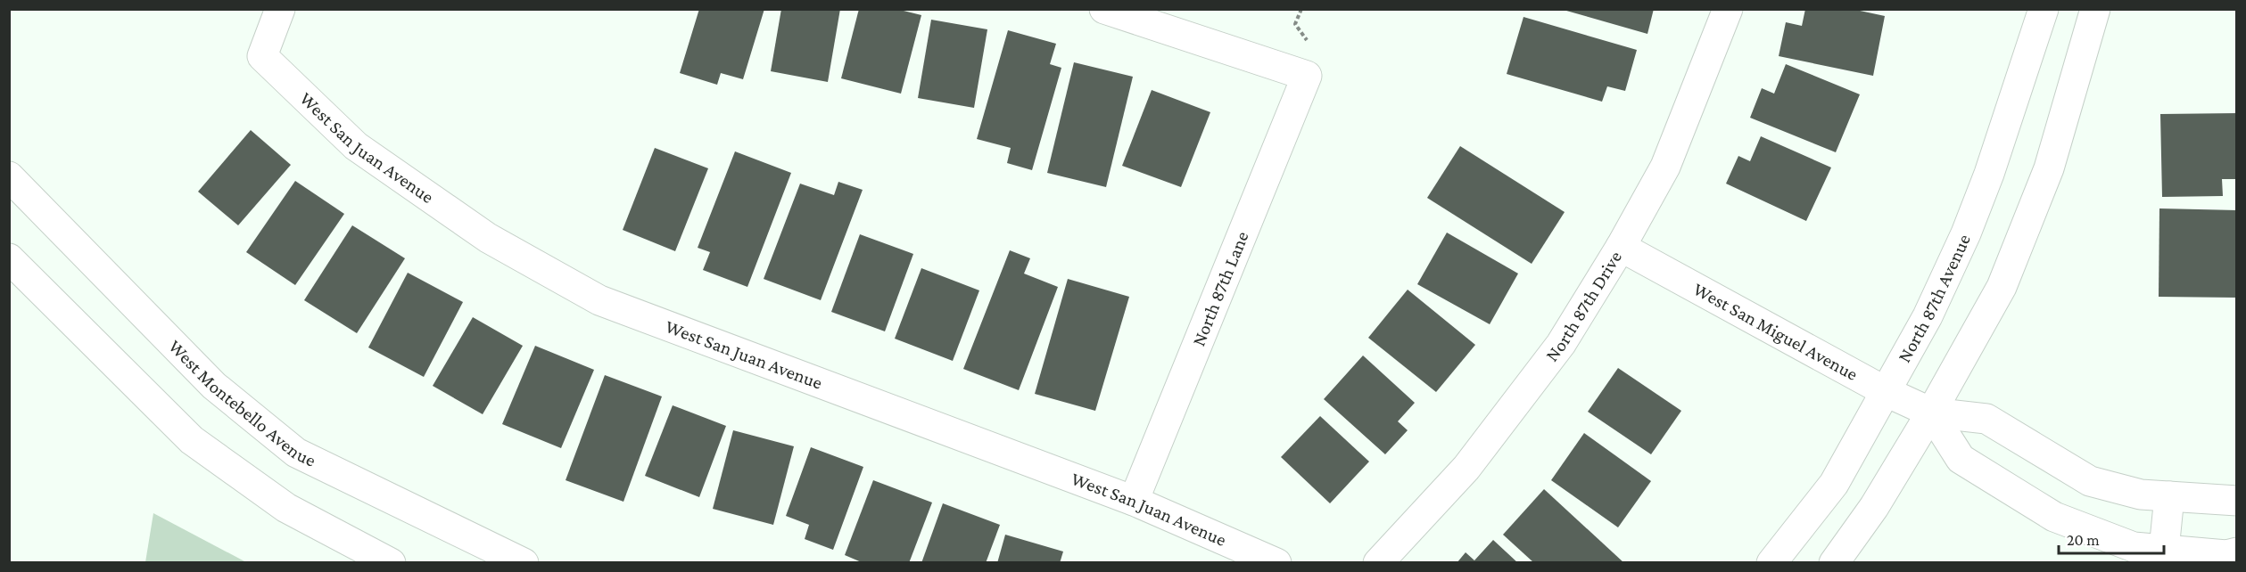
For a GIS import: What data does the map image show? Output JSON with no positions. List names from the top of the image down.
{
  "streets": {
    "street": [
      "West San Juan Avenue",
      "North 87th Lane",
      "North 87th Avenue",
      "North 87th Drive",
      "West San Miguel Avenue",
      "West Montebello Avenue"
    ]
  },
  "crossings": [
    ["West San Juan Avenue", "North 87th Lane"],
    ["North 87th Avenue", "West San Miguel Avenue"],
    ["North 87th Drive", "West San Miguel Avenue"]
  ],
  "scale_bar": "20 m"
}
